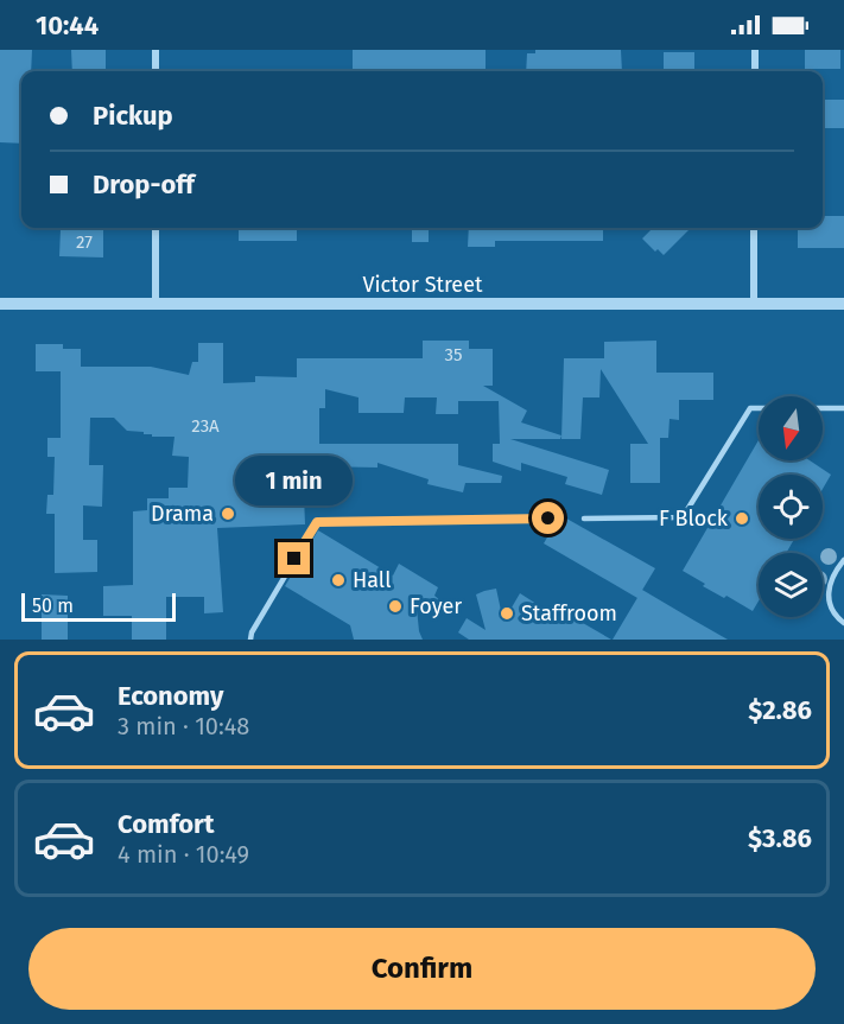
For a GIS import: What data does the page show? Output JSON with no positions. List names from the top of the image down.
{
  "streets": {
    "street": ["Victor Street"]
  },
  "places": [
    "Drama",
    "F Block",
    "Hall",
    "Foyer",
    "Staffroom"
  ],
  "house_numbers": ["27", "35", "23A"],
  "scale_bar": "50 m",
  "north": "bottom",
  "page": {
    "status": "10:44",
    "banner": ["Pickup", "Drop-off"],
    "bubble": "1 min",
    "scale": "50 m",
    "list": [
      {
        "name": "Economy",
        "note": "3 min · 10:48",
        "value": "$2.86"
      },
      {
        "name": "Comfort",
        "note": "4 min · 10:49",
        "value": "$3.86"
      }
    ],
    "buttons": "Confirm"
  }
}
